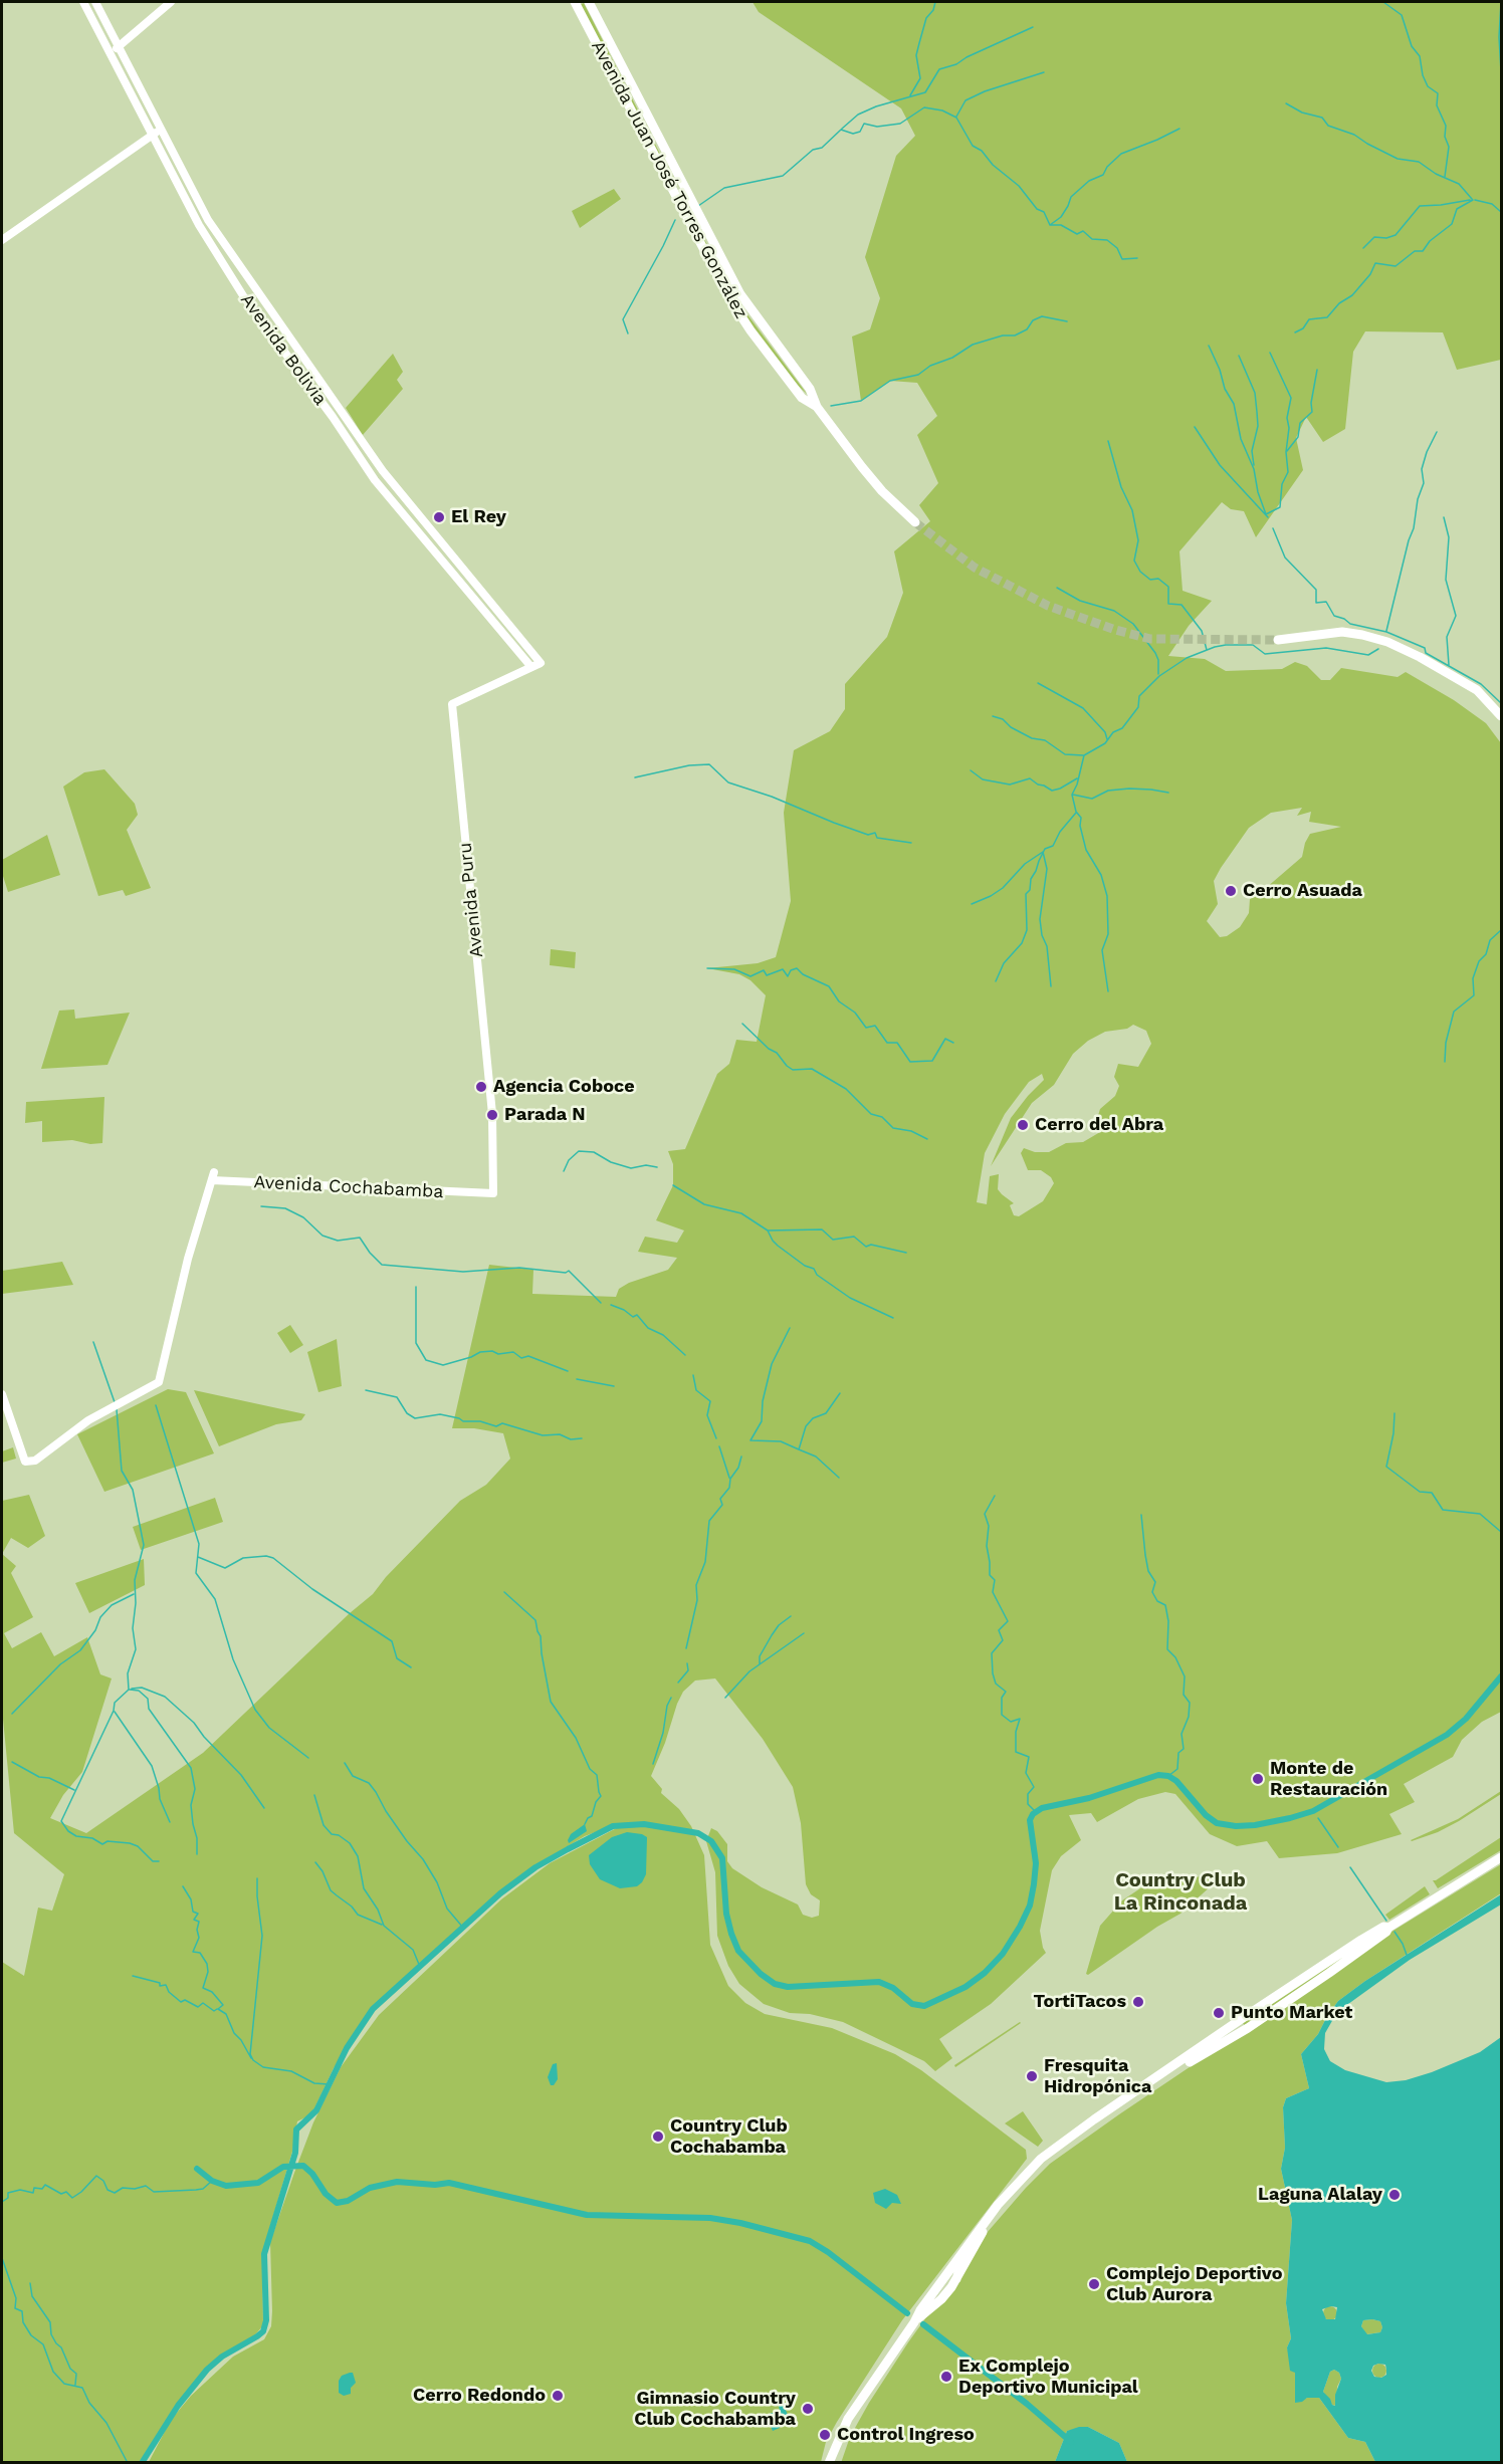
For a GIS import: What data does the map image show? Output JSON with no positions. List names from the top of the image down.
{
  "streets": {
    "main road": ["Avenida Juan José Torres González"],
    "street": ["Avenida Bolivia", "Avenida Puru", "Avenida Cochabamba"]
  },
  "crossings": [
    ["Avenida Bolivia", "Avenida Puru"],
    ["Avenida Puru", "Avenida Cochabamba"]
  ],
  "districts": ["Country Club La Rinconada"],
  "places": [
    "El Rey",
    "Cerro Asuada",
    "Agencia Coboce",
    "Parada N",
    "Cerro del Abra",
    "Monte de Restauración",
    "TortiTacos",
    "Punto Market",
    "Fresquita Hidropónica",
    "Country Club Cochabamba",
    "Laguna Alalay",
    "Complejo Deportivo Club Aurora",
    "Ex Complejo Deportivo Municipal",
    "Cerro Redondo",
    "Gimnasio Country Club Cochabamba",
    "Control Ingreso"
  ]
}
